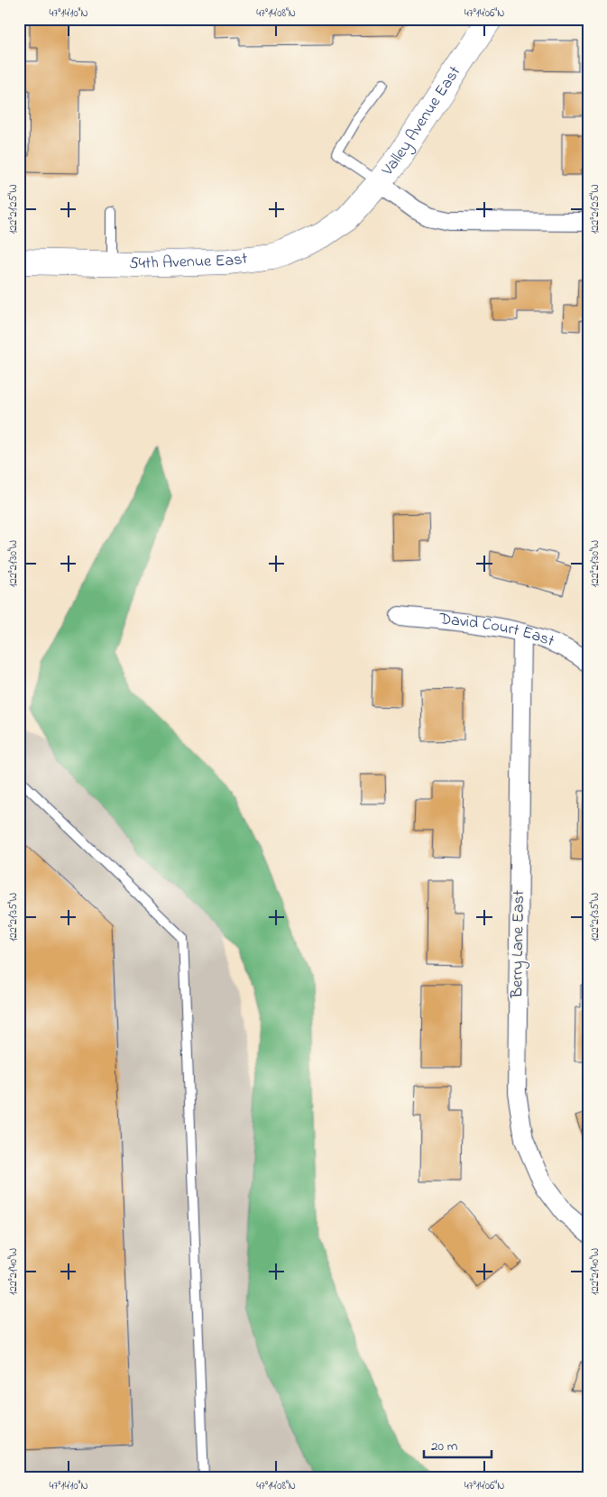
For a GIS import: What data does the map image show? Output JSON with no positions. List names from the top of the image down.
{
  "streets": {
    "main road": ["Valley Avenue East", "54th Avenue East"],
    "street": ["David Court East", "Berry Lane East"]
  },
  "crossings": [
    ["Valley Avenue East", "54th Avenue East"],
    ["David Court East", "Berry Lane East"]
  ],
  "scale_bar": "20 m",
  "coordinates": [
    "47°14'10\"N",
    "47°14'08\"N",
    "47°14'06\"N",
    "122°21'25\"W",
    "122°21'30\"W",
    "122°21'35\"W",
    "122°21'40\"W"
  ]
}
